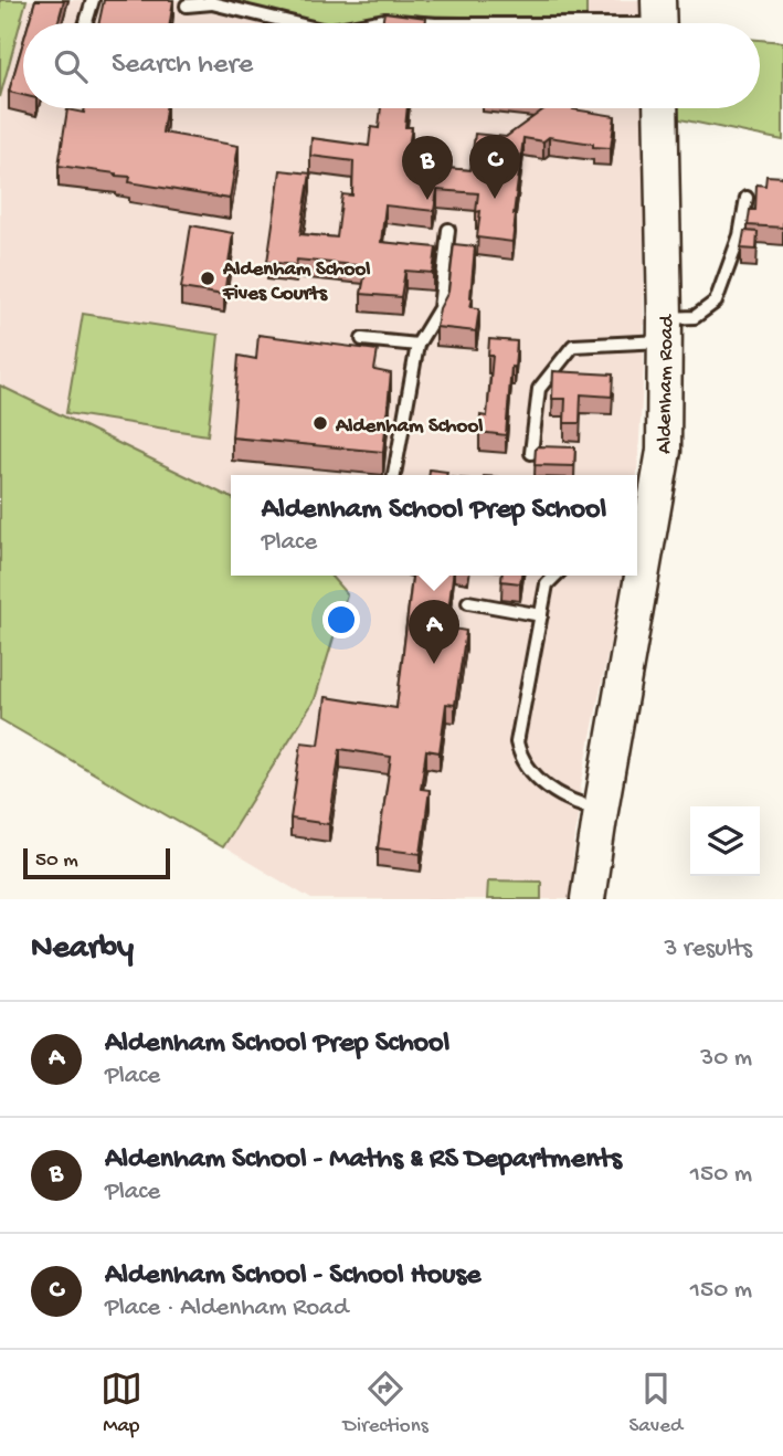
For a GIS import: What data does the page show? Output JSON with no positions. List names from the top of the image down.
{
  "streets": {
    "street": ["Aldenham Road"]
  },
  "places": ["Aldenham School Fives Courts", "Aldenham School"],
  "scale_bar": "50 m",
  "page": {
    "search": "Search here",
    "pins": ["C", "B", "A"],
    "popup": ["Aldenham School Prep School", "Place"],
    "scale": "50 m",
    "heading": ["Nearby", "3 results"],
    "list": [
      {
        "mark": "A",
        "name": "Aldenham School Prep School",
        "note": "Place",
        "value": "30 m"
      },
      {
        "mark": "B",
        "name": "Aldenham School - Maths & RS Departments",
        "note": "Place",
        "value": "150 m"
      },
      {
        "mark": "C",
        "name": "Aldenham School - School House",
        "note": "Place · Aldenham Road",
        "value": "150 m"
      }
    ],
    "nav": ["Map", "Directions", "Saved"]
  }
}
